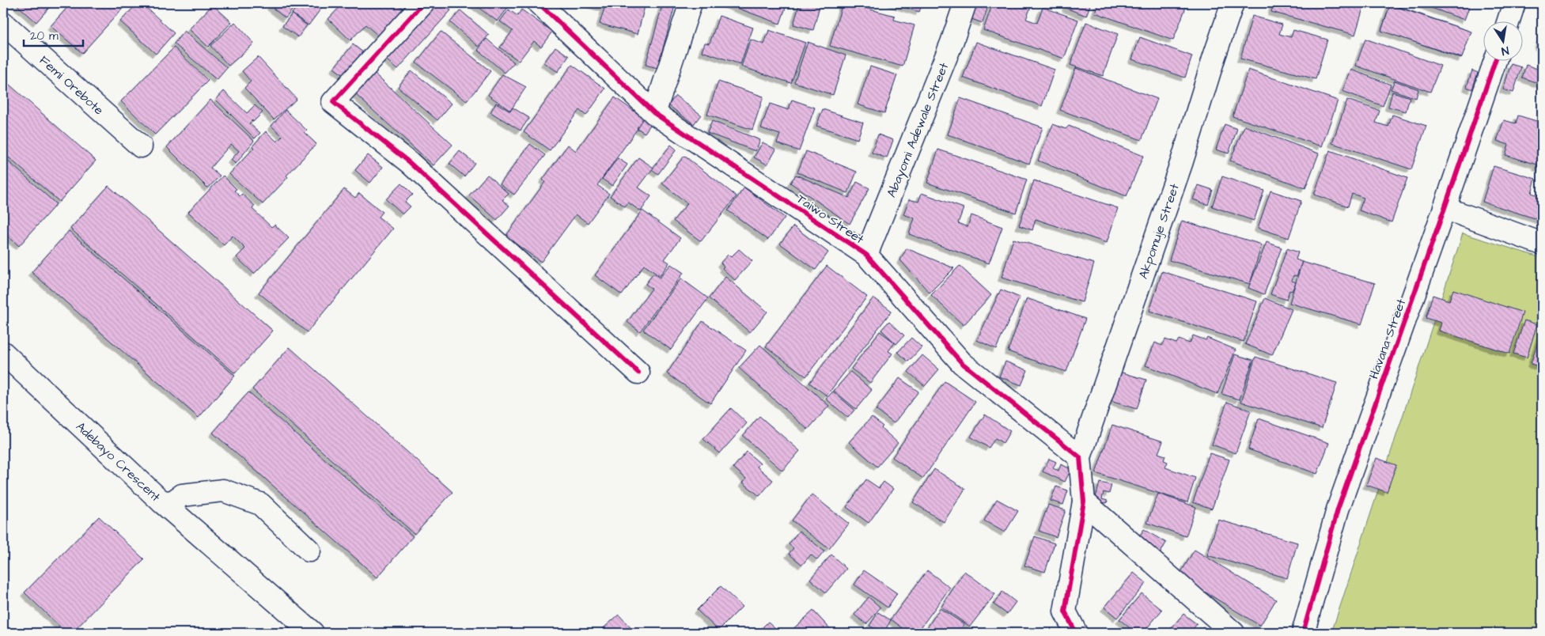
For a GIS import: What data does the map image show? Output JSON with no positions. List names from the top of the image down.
{
  "streets": {
    "street": [
      "Femi Orebote",
      "Abayomi Adewale Street",
      "Taiwo Street",
      "Akpomuje Street",
      "Havana Street",
      "Adebayo Crescent"
    ]
  },
  "crossings": [
    ["Abayomi Adewale Street", "Taiwo Street"],
    ["Taiwo Street", "Akpomuje Street"]
  ],
  "scale_bar": "20 m",
  "north": "bottom"
}
